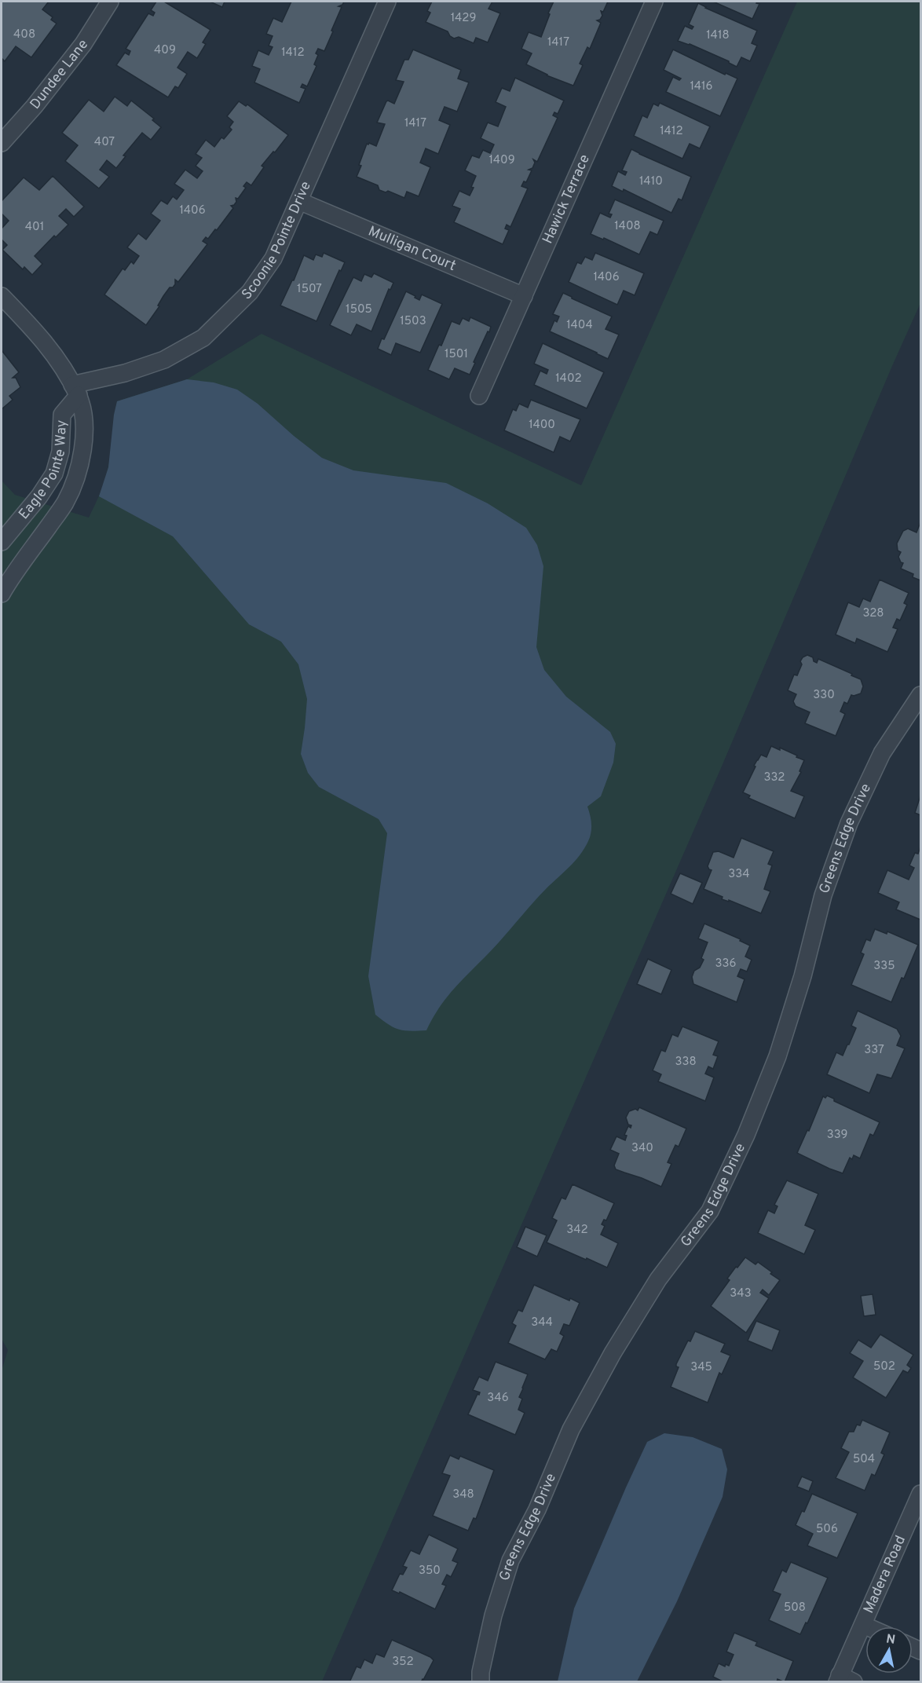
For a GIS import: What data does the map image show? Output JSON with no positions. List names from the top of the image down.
{
  "streets": {
    "street": [
      "Dundee Lane",
      "Hawick Terrace",
      "Scoonie Pointe Drive",
      "Mulligan Court",
      "Eagle Pointe Way",
      "Greens Edge Drive",
      "Madera Road"
    ]
  },
  "crossings": [
    ["Hawick Terrace", "Mulligan Court"],
    ["Scoonie Pointe Drive", "Mulligan Court"],
    ["Scoonie Pointe Drive", "Eagle Pointe Way"]
  ],
  "house_numbers": [
    "1429",
    "408",
    "1418",
    "1417",
    "409",
    "1412",
    "1416",
    "1417",
    "1412",
    "407",
    "1409",
    "1410",
    "1406",
    "1408",
    "401",
    "1406",
    "1507",
    "1505",
    "1503",
    "1404",
    "1501",
    "1402",
    "1400",
    "328",
    "330",
    "332",
    "334",
    "336",
    "335",
    "337",
    "338",
    "339",
    "340",
    "342",
    "343",
    "344",
    "502",
    "345",
    "346",
    "504",
    "348",
    "506",
    "350",
    "508",
    "352"
  ],
  "north": "top"
}
